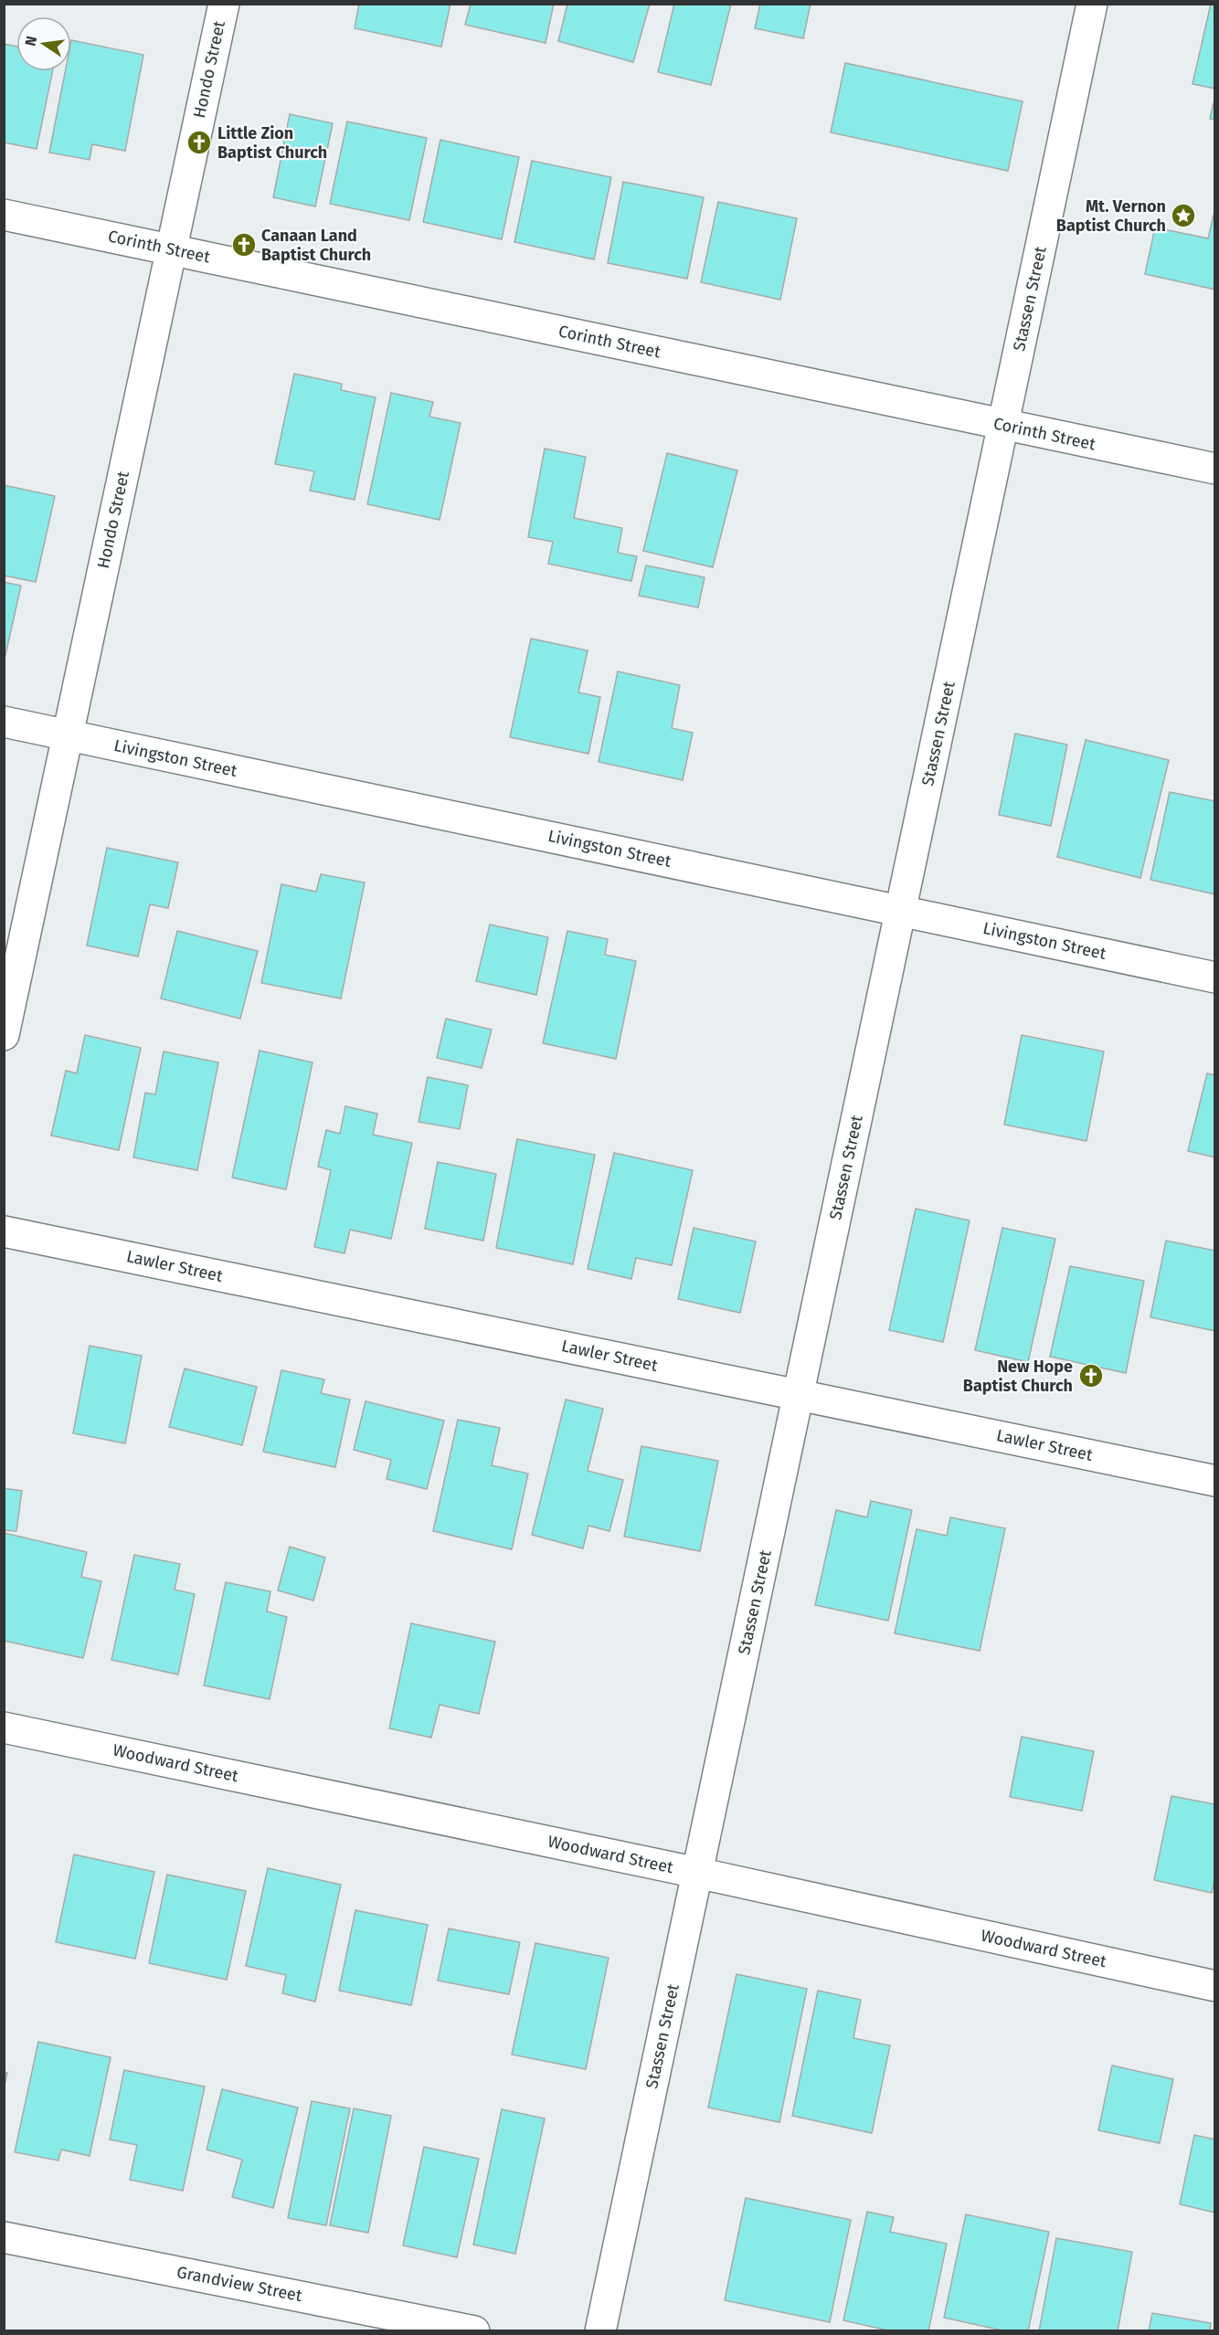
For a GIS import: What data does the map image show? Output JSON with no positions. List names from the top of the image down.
{
  "streets": {
    "street": [
      "Hondo Street",
      "Corinth Street",
      "Stassen Street",
      "Livingston Street",
      "Lawler Street",
      "Woodward Street",
      "Grandview Street"
    ]
  },
  "crossings": [
    ["Hondo Street", "Corinth Street"],
    ["Hondo Street", "Livingston Street"],
    ["Corinth Street", "Stassen Street"],
    ["Stassen Street", "Livingston Street"],
    ["Stassen Street", "Lawler Street"],
    ["Stassen Street", "Woodward Street"]
  ],
  "places": {
    "church": ["Little Zion Baptist Church", "Canaan Land Baptist Church", "New Hope Baptist Church"],
    "place": ["Mt. Vernon Baptist Church"]
  },
  "north": "left"
}
